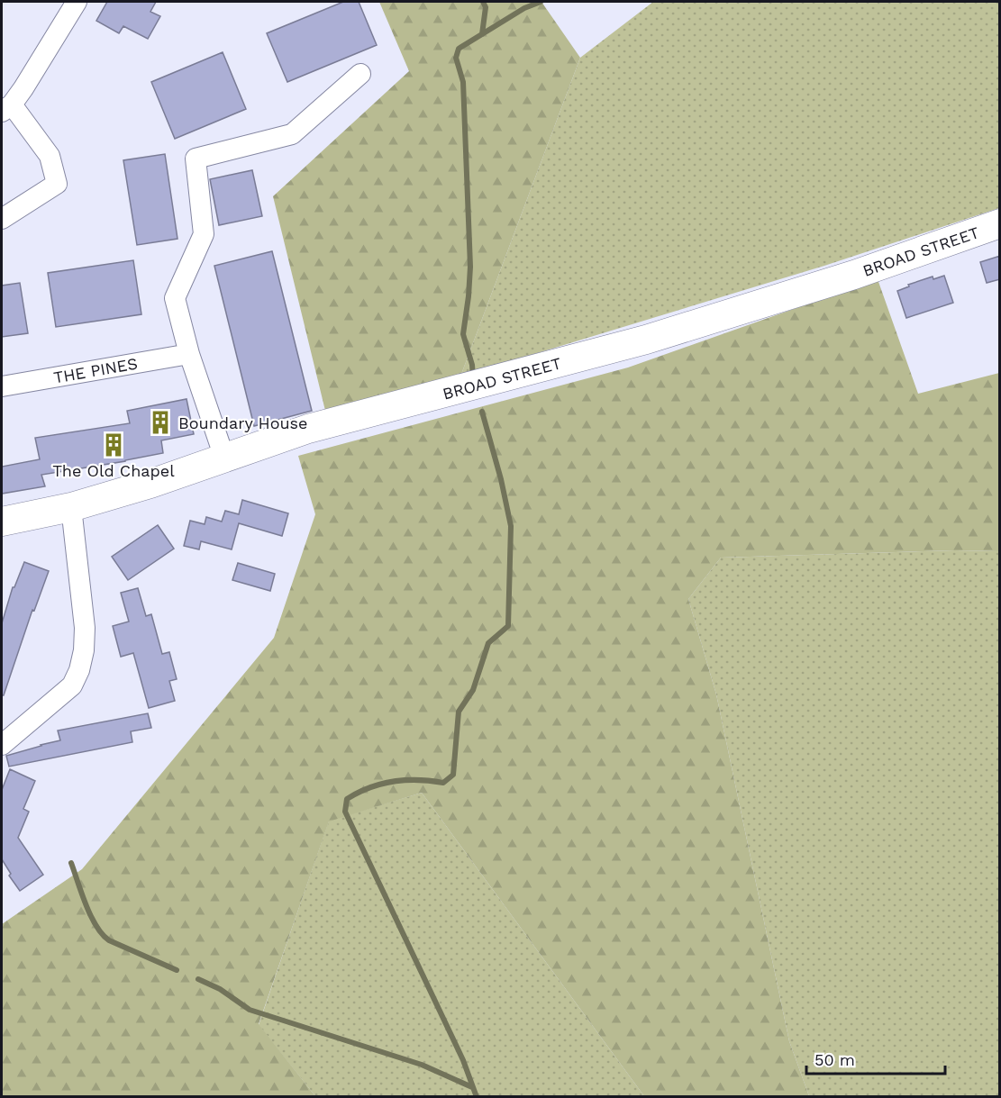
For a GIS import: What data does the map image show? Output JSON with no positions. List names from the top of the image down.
{
  "streets": {
    "street": ["BROAD STREET", "THE PINES"]
  },
  "places": {
    "building": ["Boundary House", "The Old Chapel"]
  },
  "scale_bar": "50 m"
}
